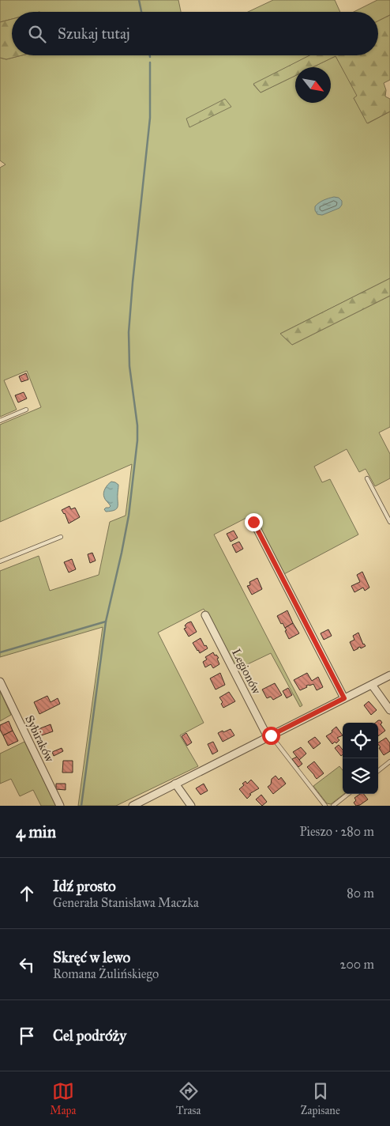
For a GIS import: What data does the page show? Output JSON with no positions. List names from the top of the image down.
{
  "streets": {
    "street": ["Legionów", "Sybiraków"]
  },
  "north": "bottom right",
  "page": {
    "search": "Szukaj tutaj",
    "heading": ["4 min", "Pieszo · 280 m"],
    "list": [
      ["Idź prosto", "Generała Stanisława Maczka", "80 m"],
      ["Skręć w lewo", "Romana Żulińskiego", "200 m"],
      "Cel podróży"
    ],
    "nav": ["Mapa", "Trasa", "Zapisane"]
  }
}
